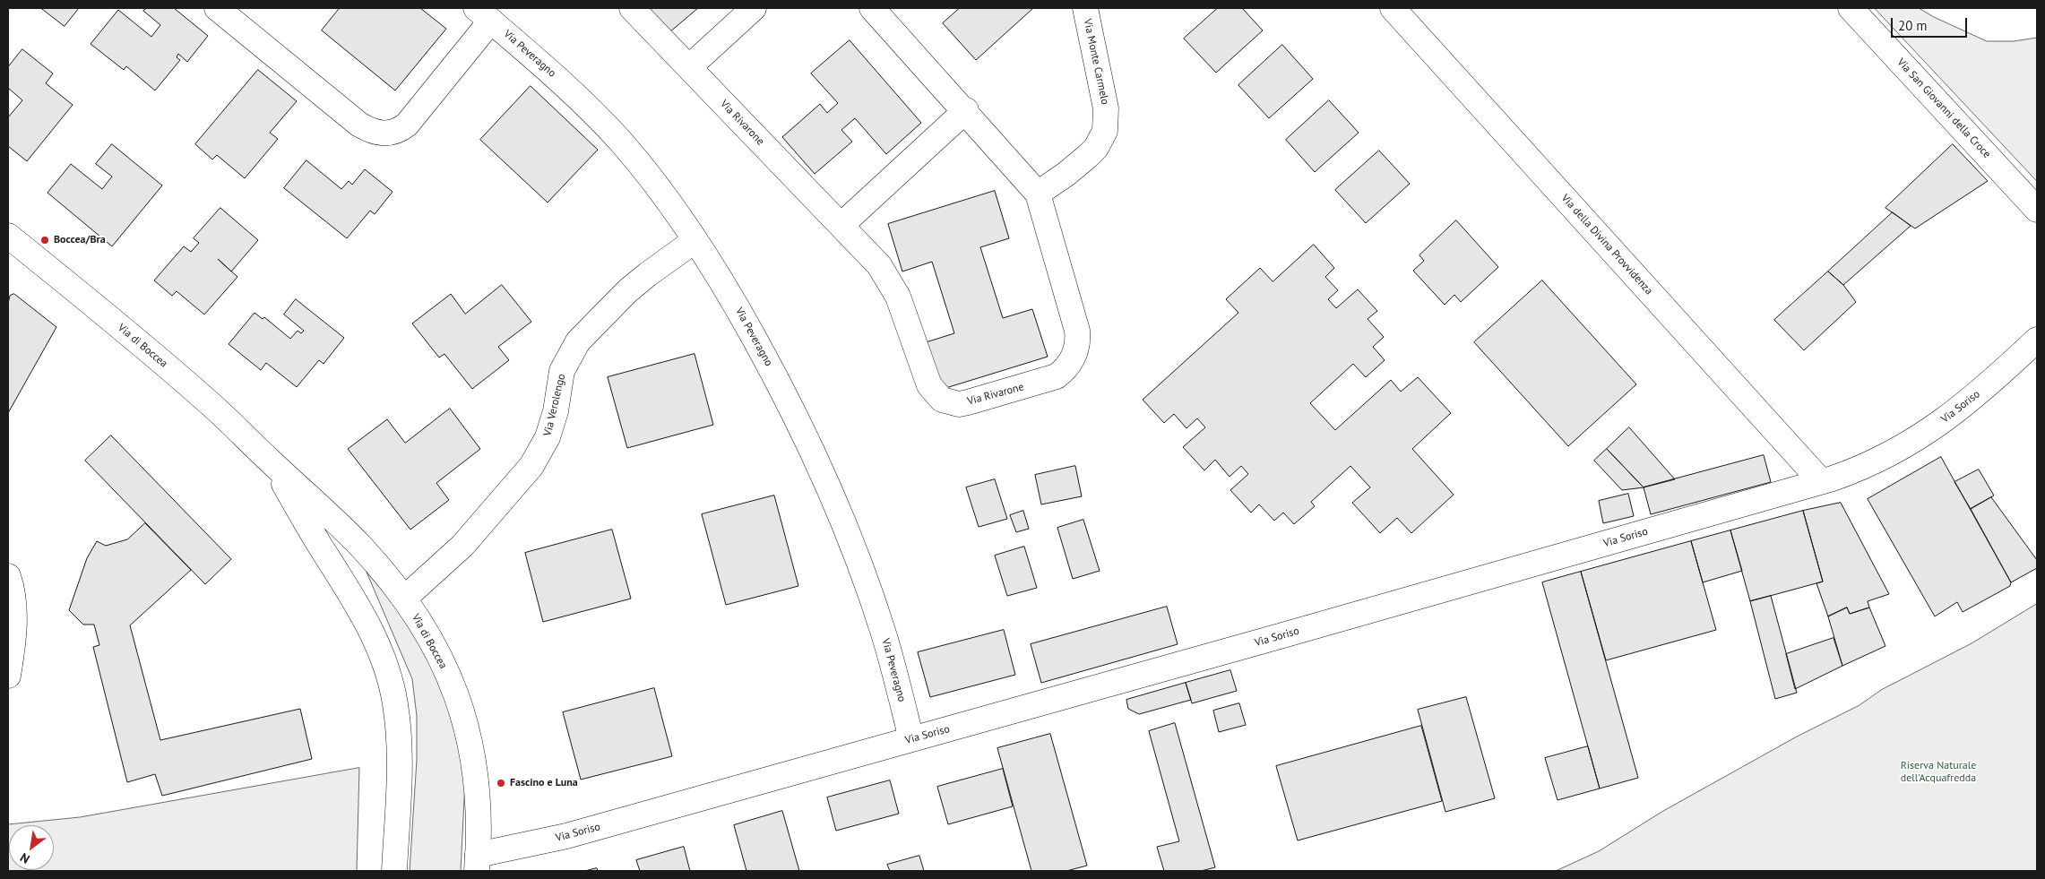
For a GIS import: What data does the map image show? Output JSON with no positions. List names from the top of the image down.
{
  "streets": {
    "street": [
      "Via Peveragno",
      "Via Monte Carmelo",
      "Via San Giovanni della Croce",
      "Via Rivarone",
      "Via della Divina Provvidenza",
      "Via di Boccea",
      "Via Verolengo",
      "Via Soriso"
    ]
  },
  "crossings": [
    ["Via Peveragno", "Via Verolengo"],
    ["Via Peveragno", "Via Soriso"],
    ["Via Monte Carmelo", "Via Rivarone"],
    ["Via della Divina Provvidenza", "Via Soriso"],
    ["Via di Boccea", "Via Verolengo"],
    ["Via di Boccea", "Via Soriso"]
  ],
  "parks": ["Riserva Naturale dell'Acquafredda"],
  "places": ["Boccea/Bra", "Fascino e Luna"],
  "scale_bar": "20 m",
  "north": "bottom left"
}
